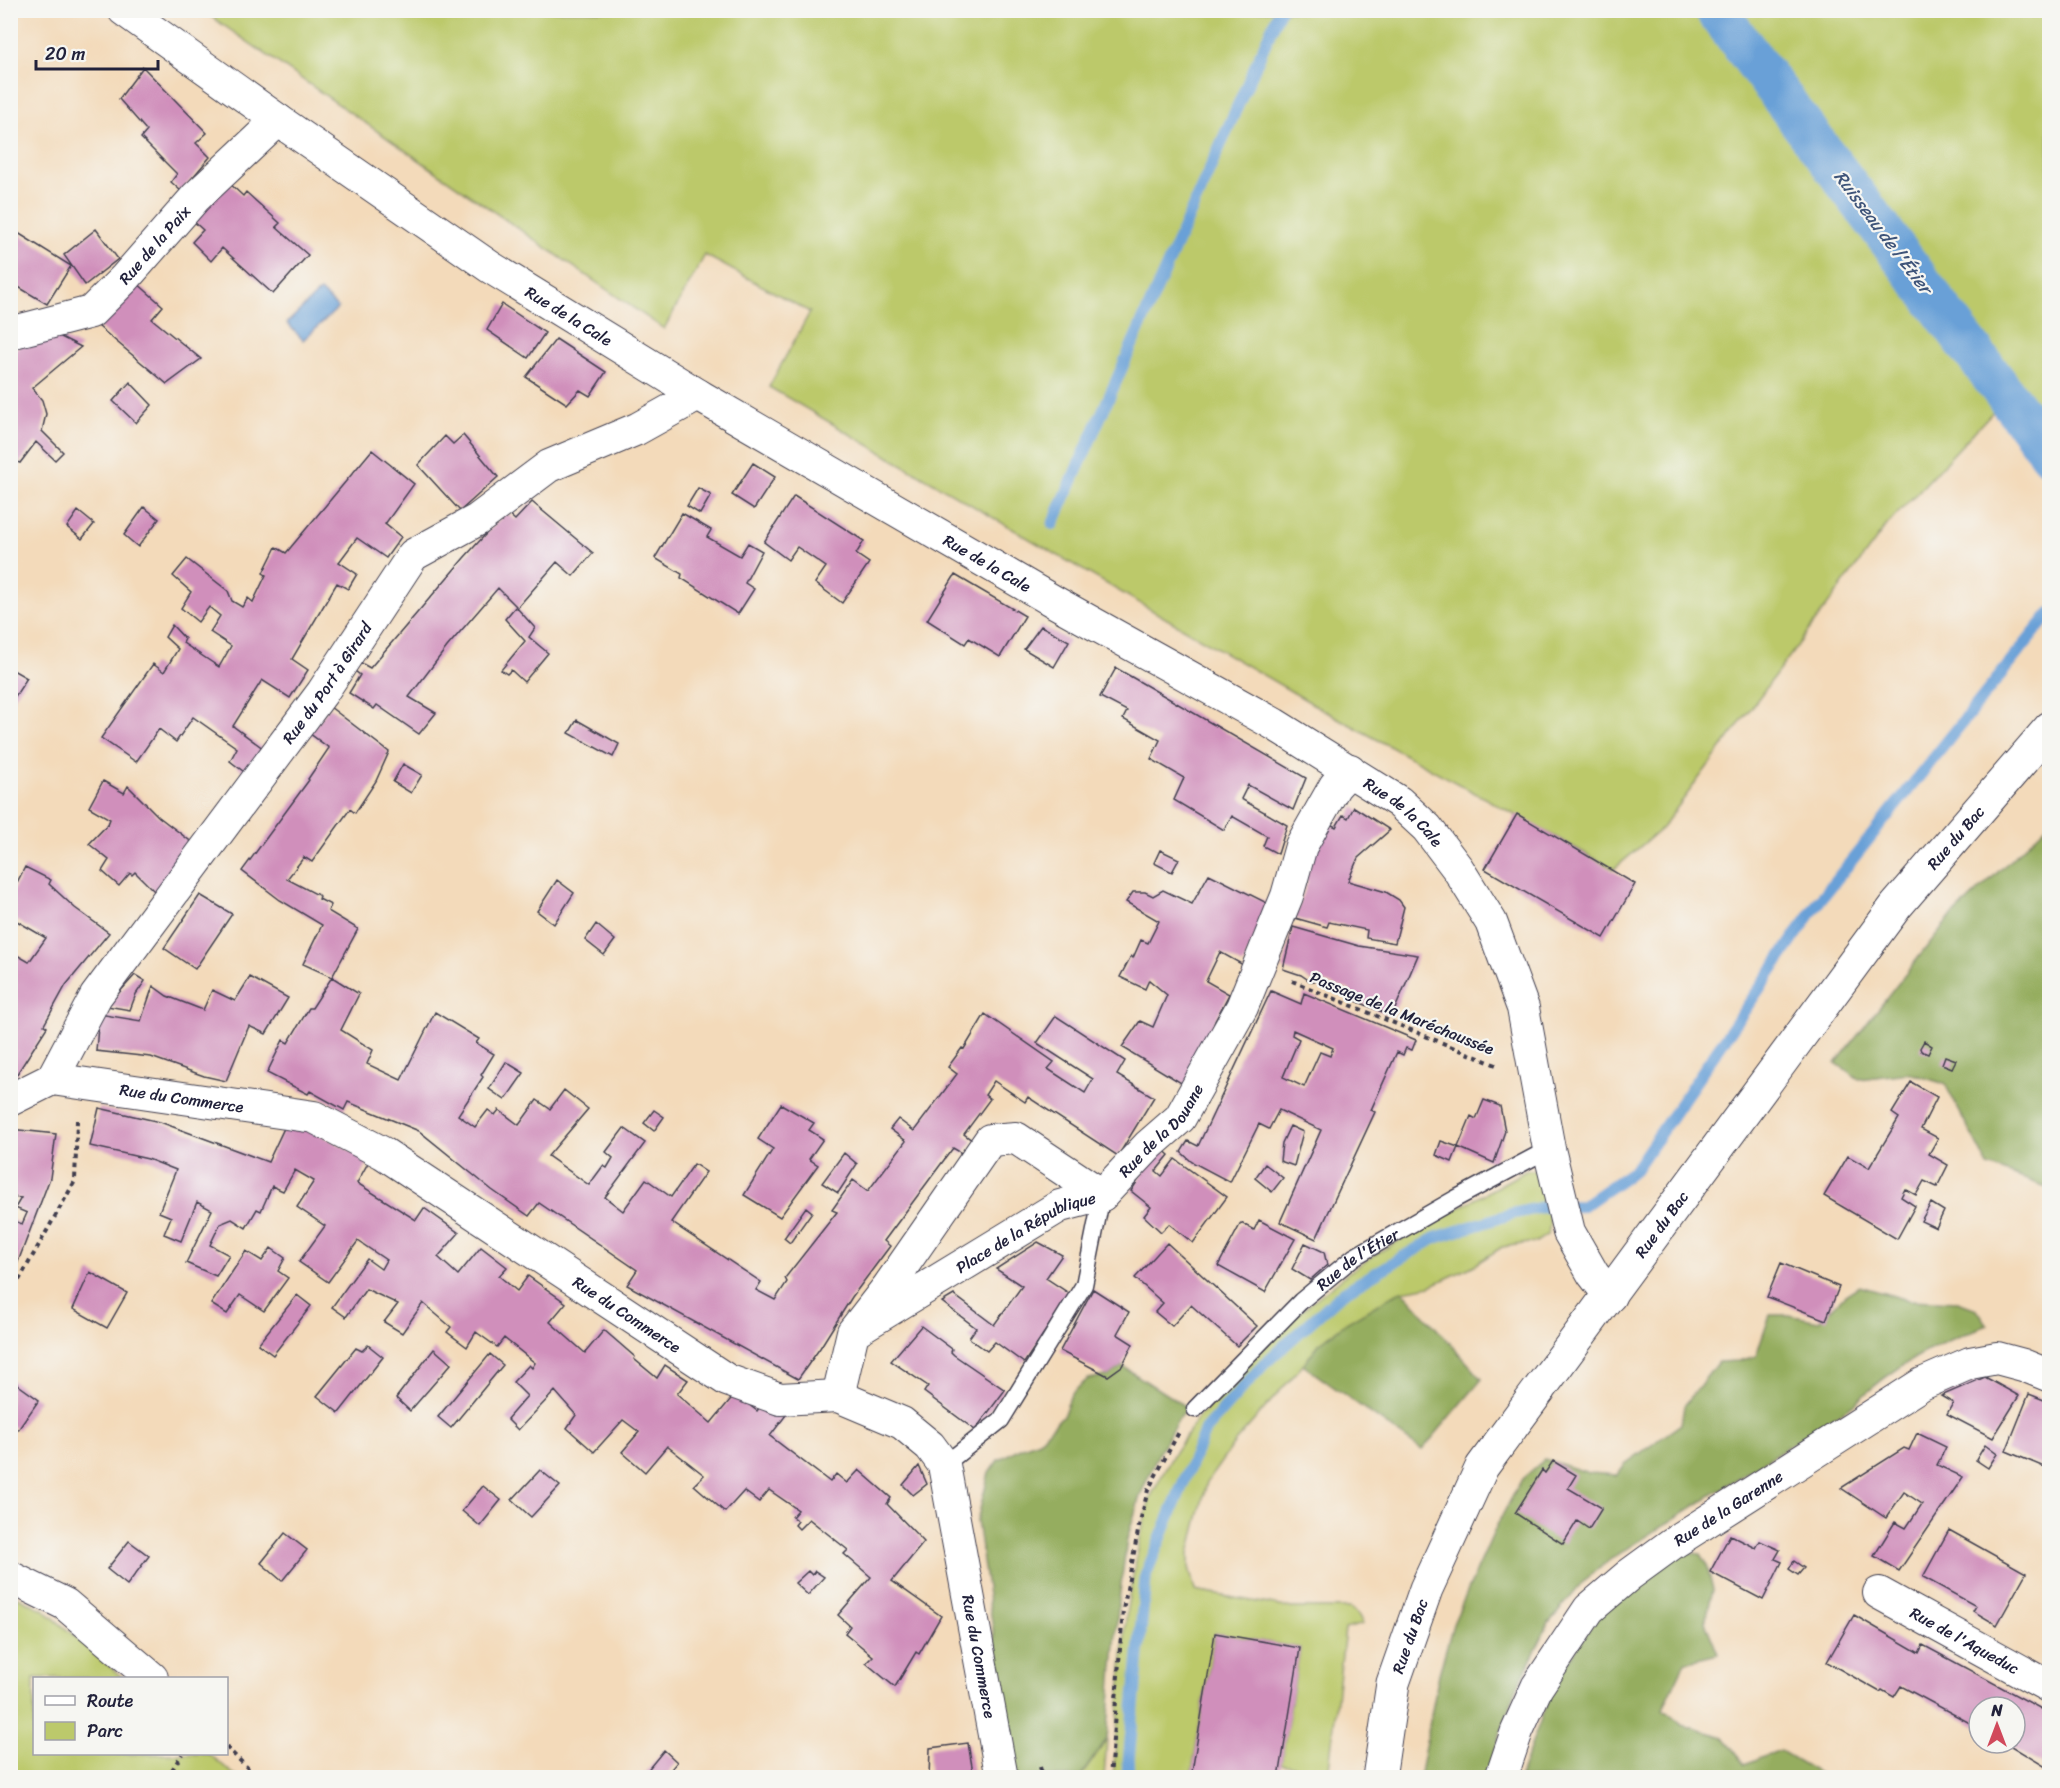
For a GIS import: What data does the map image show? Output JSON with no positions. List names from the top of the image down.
{
  "streets": {
    "main road": ["Rue du Bac"],
    "street": [
      "Rue de la Paix",
      "Rue de la Cale",
      "Rue du Port à Girard",
      "Rue du Commerce",
      "Rue de la Douane",
      "Place de la République",
      "Rue de la Garenne",
      "Rue de l'Aqueduc"
    ],
    "lane": ["Rue de l'Étier"],
    "path": ["Passage de la Maréchaussée"]
  },
  "crossings": [
    ["Rue de la Paix", "Rue de la Cale"],
    ["Rue de la Cale", "Rue du Port à Girard"],
    ["Rue de la Cale", "Rue du Bac"],
    ["Rue de la Cale", "Passage de la Maréchaussée"],
    ["Rue de la Cale", "Rue de la Douane"],
    ["Rue de la Cale", "Rue de l'Étier"],
    ["Rue du Port à Girard", "Rue du Commerce"],
    ["Passage de la Maréchaussée", "Rue de la Douane"],
    ["Rue du Commerce", "Place de la République"],
    ["Rue de la Douane", "Place de la République"]
  ],
  "water": ["Ruisseau de l'Étier"],
  "legend": ["Route", "Parc"],
  "scale_bar": "20 m",
  "north": "top"
}
